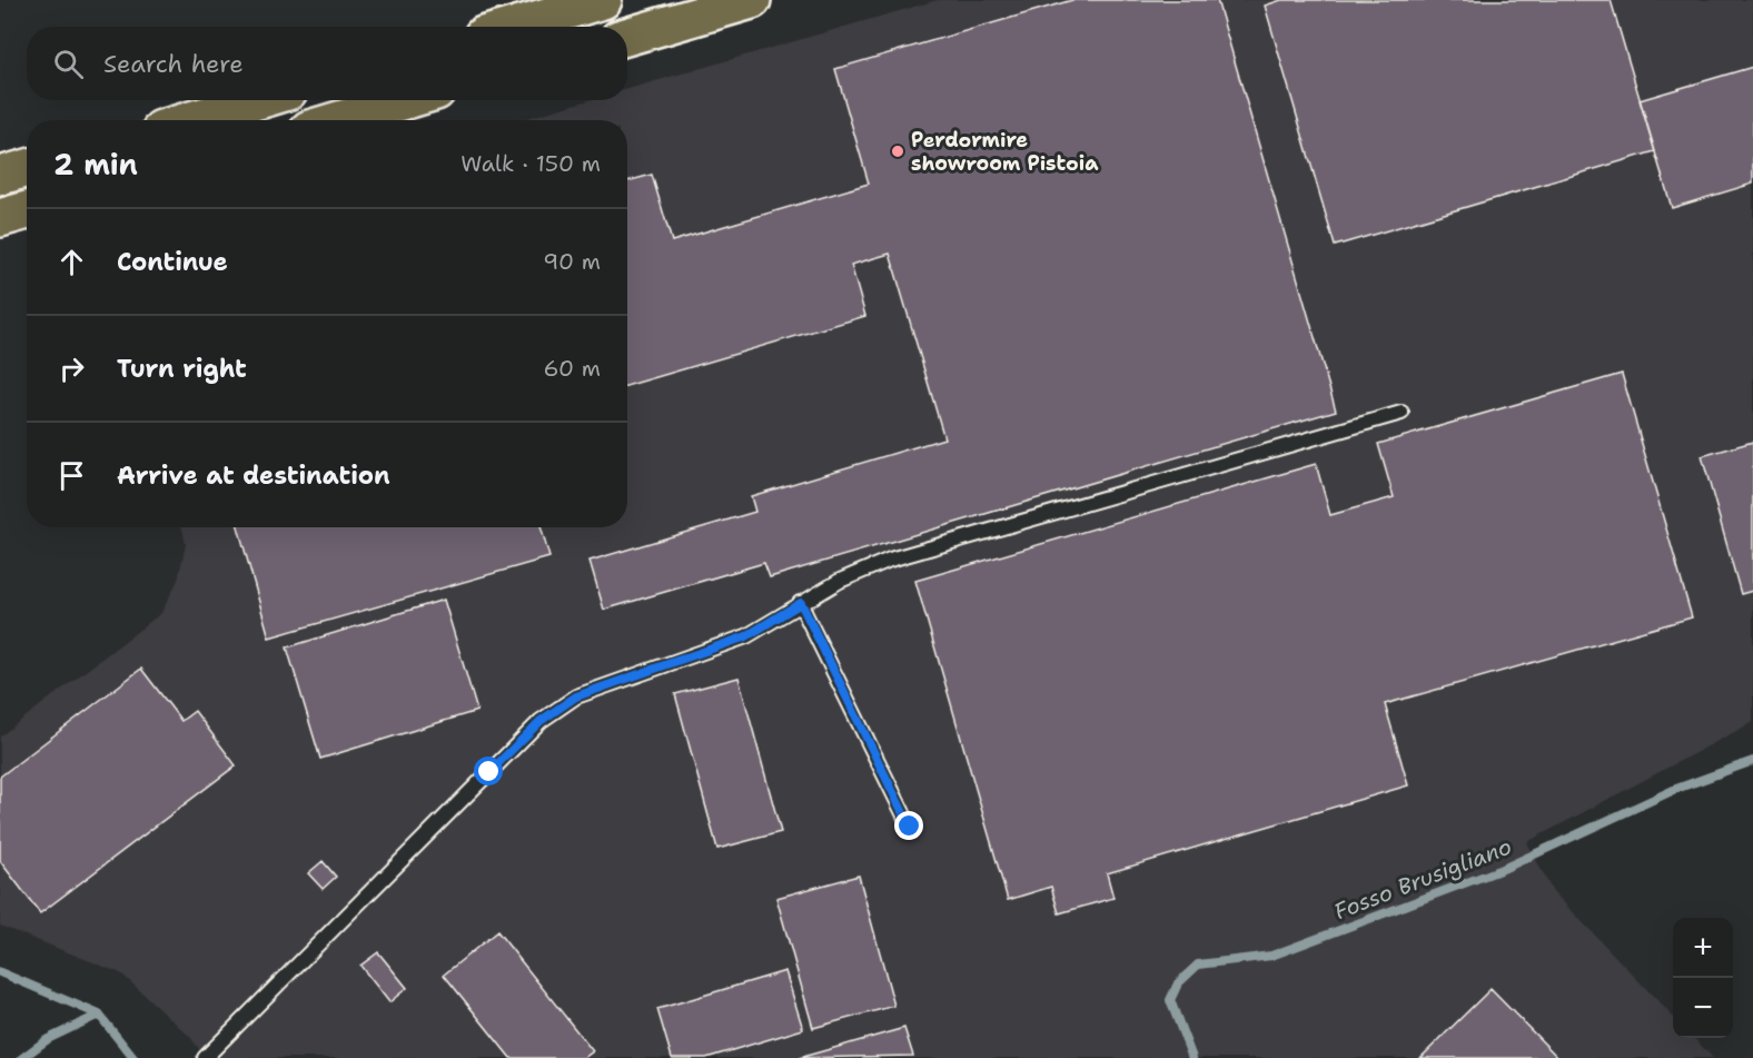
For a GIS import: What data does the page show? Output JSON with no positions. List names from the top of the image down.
{
  "water": ["Fosso Brusigliano"],
  "places": ["Perdormire showroom Pistoia"],
  "page": {
    "search": "Search here",
    "heading": ["2 min", "Walk · 150 m"],
    "list": [
      ["Continue", "90 m"],
      ["Turn right", "60 m"],
      "Arrive at destination"
    ],
    "map_buttons": ["+", "−"]
  }
}
